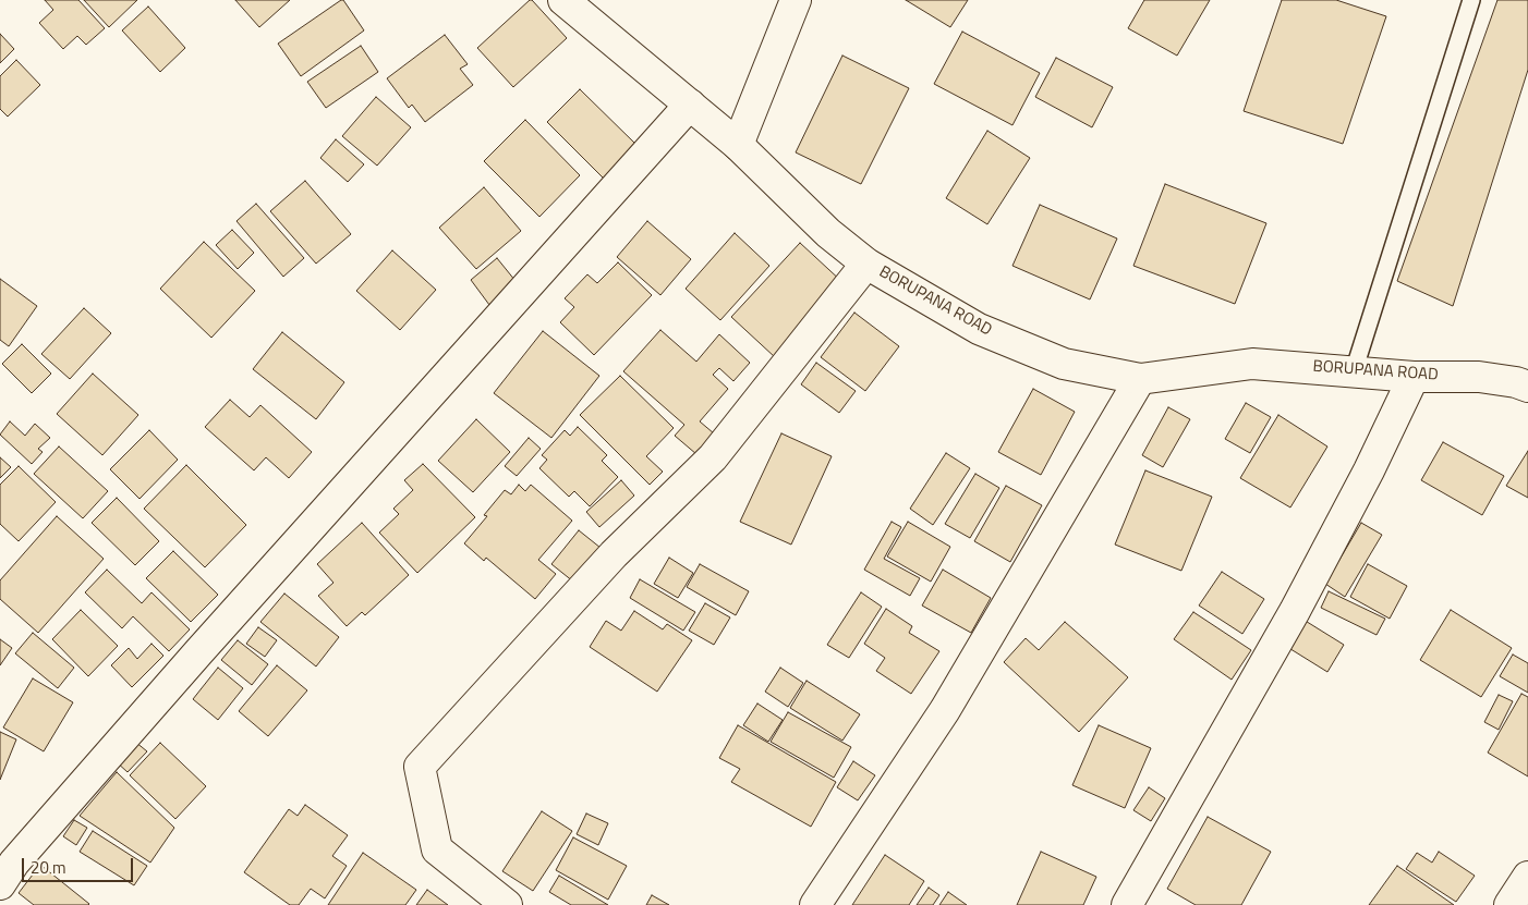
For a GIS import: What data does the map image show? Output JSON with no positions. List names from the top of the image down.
{
  "streets": {
    "street": ["BORUPANA ROAD"]
  },
  "scale_bar": "20 m"
}
